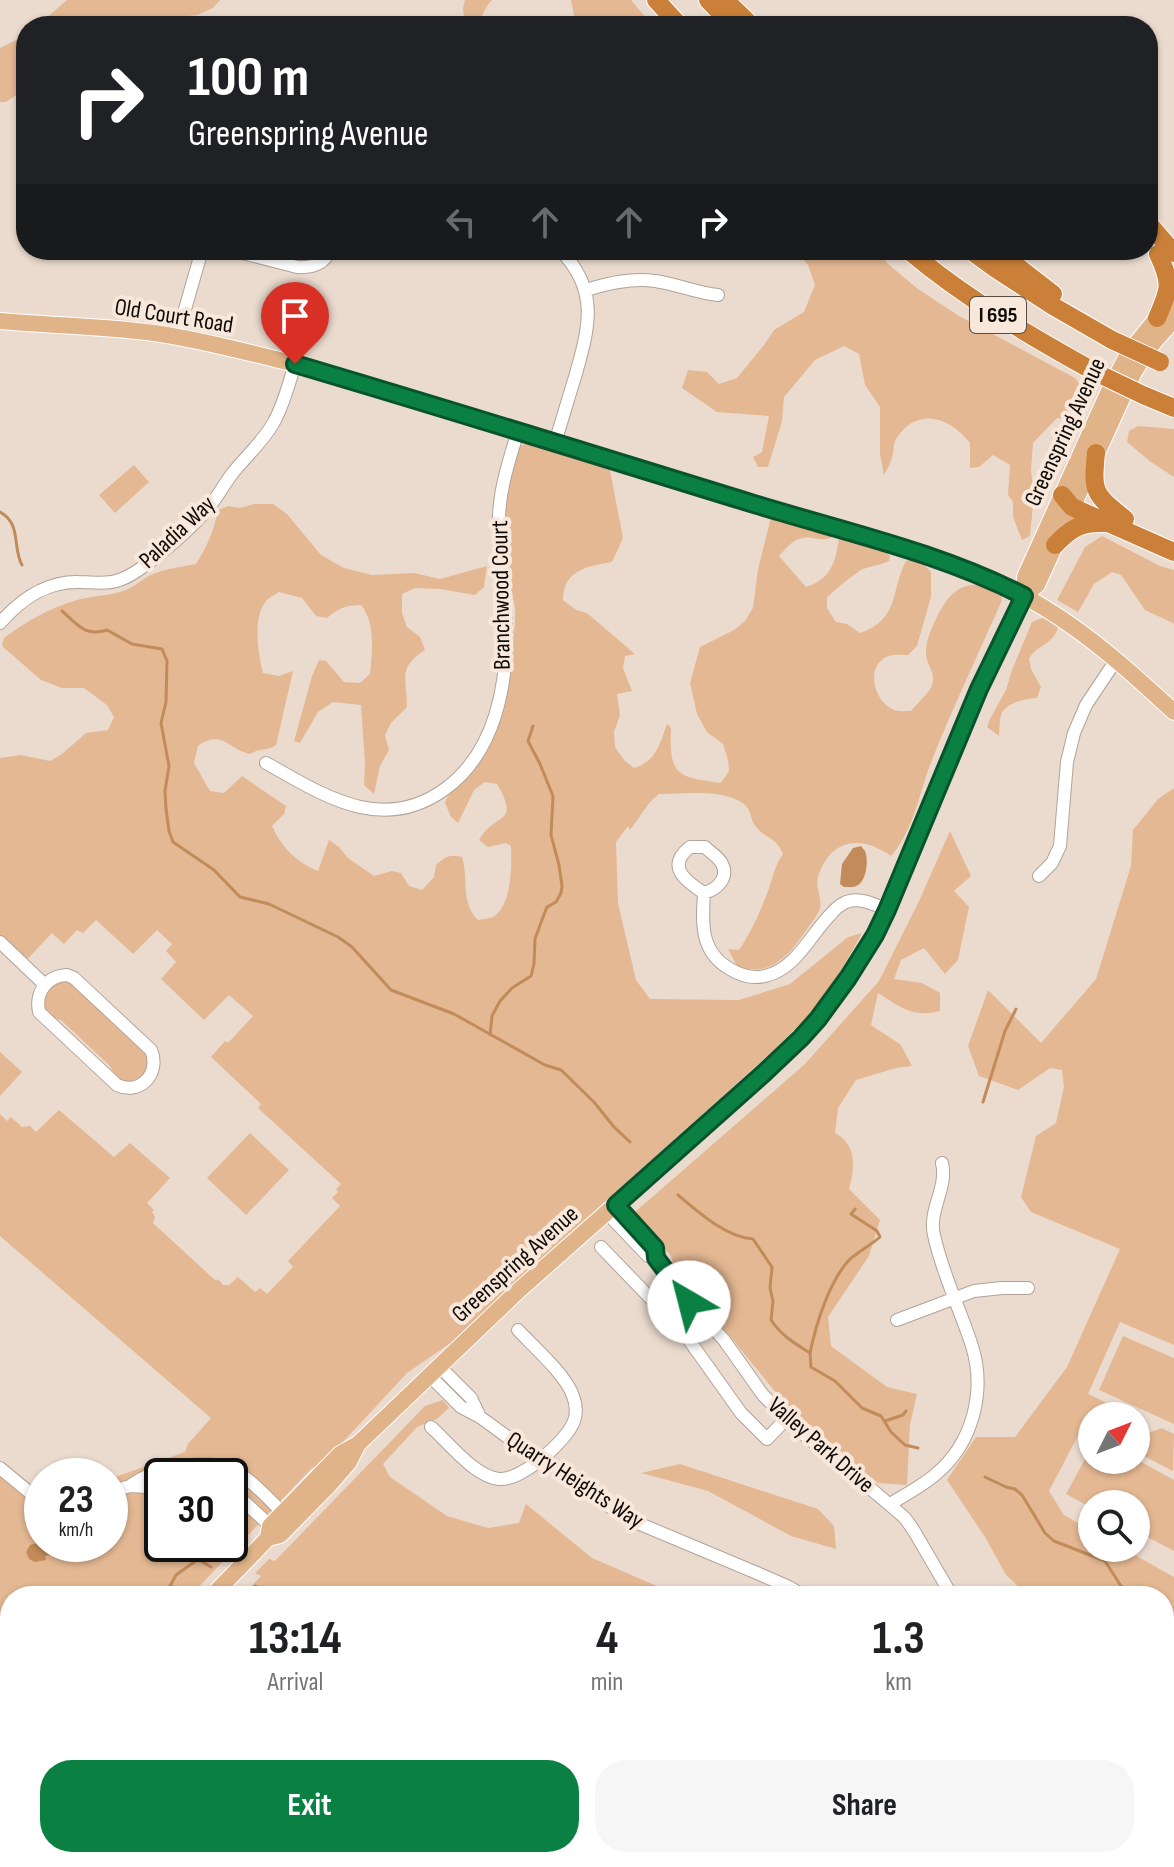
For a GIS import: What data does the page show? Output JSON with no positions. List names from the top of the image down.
{
  "streets": {
    "highway": ["I 695"],
    "main road": ["Old Court Road", "Greenspring Avenue"],
    "street": [
      "Paladia Way",
      "Branchwood Court",
      "Valley Park Drive",
      "Quarry Heights Way"
    ]
  },
  "crossings": [
    ["Old Court Road", "Greenspring Avenue"],
    ["Old Court Road", "Paladia Way"],
    ["Old Court Road", "Branchwood Court"],
    ["Greenspring Avenue", "Valley Park Drive"],
    ["Greenspring Avenue", "Quarry Heights Way"]
  ],
  "north": "top right",
  "page": {
    "turn": ["100 m", "Greenspring Avenue"],
    "speed": "23 km/h",
    "limit": "30",
    "eta": [
      "13:14",
      "Arrival",
      "4",
      "min",
      "1.3",
      "km"
    ],
    "buttons": ["Exit", "Share"]
  }
}
